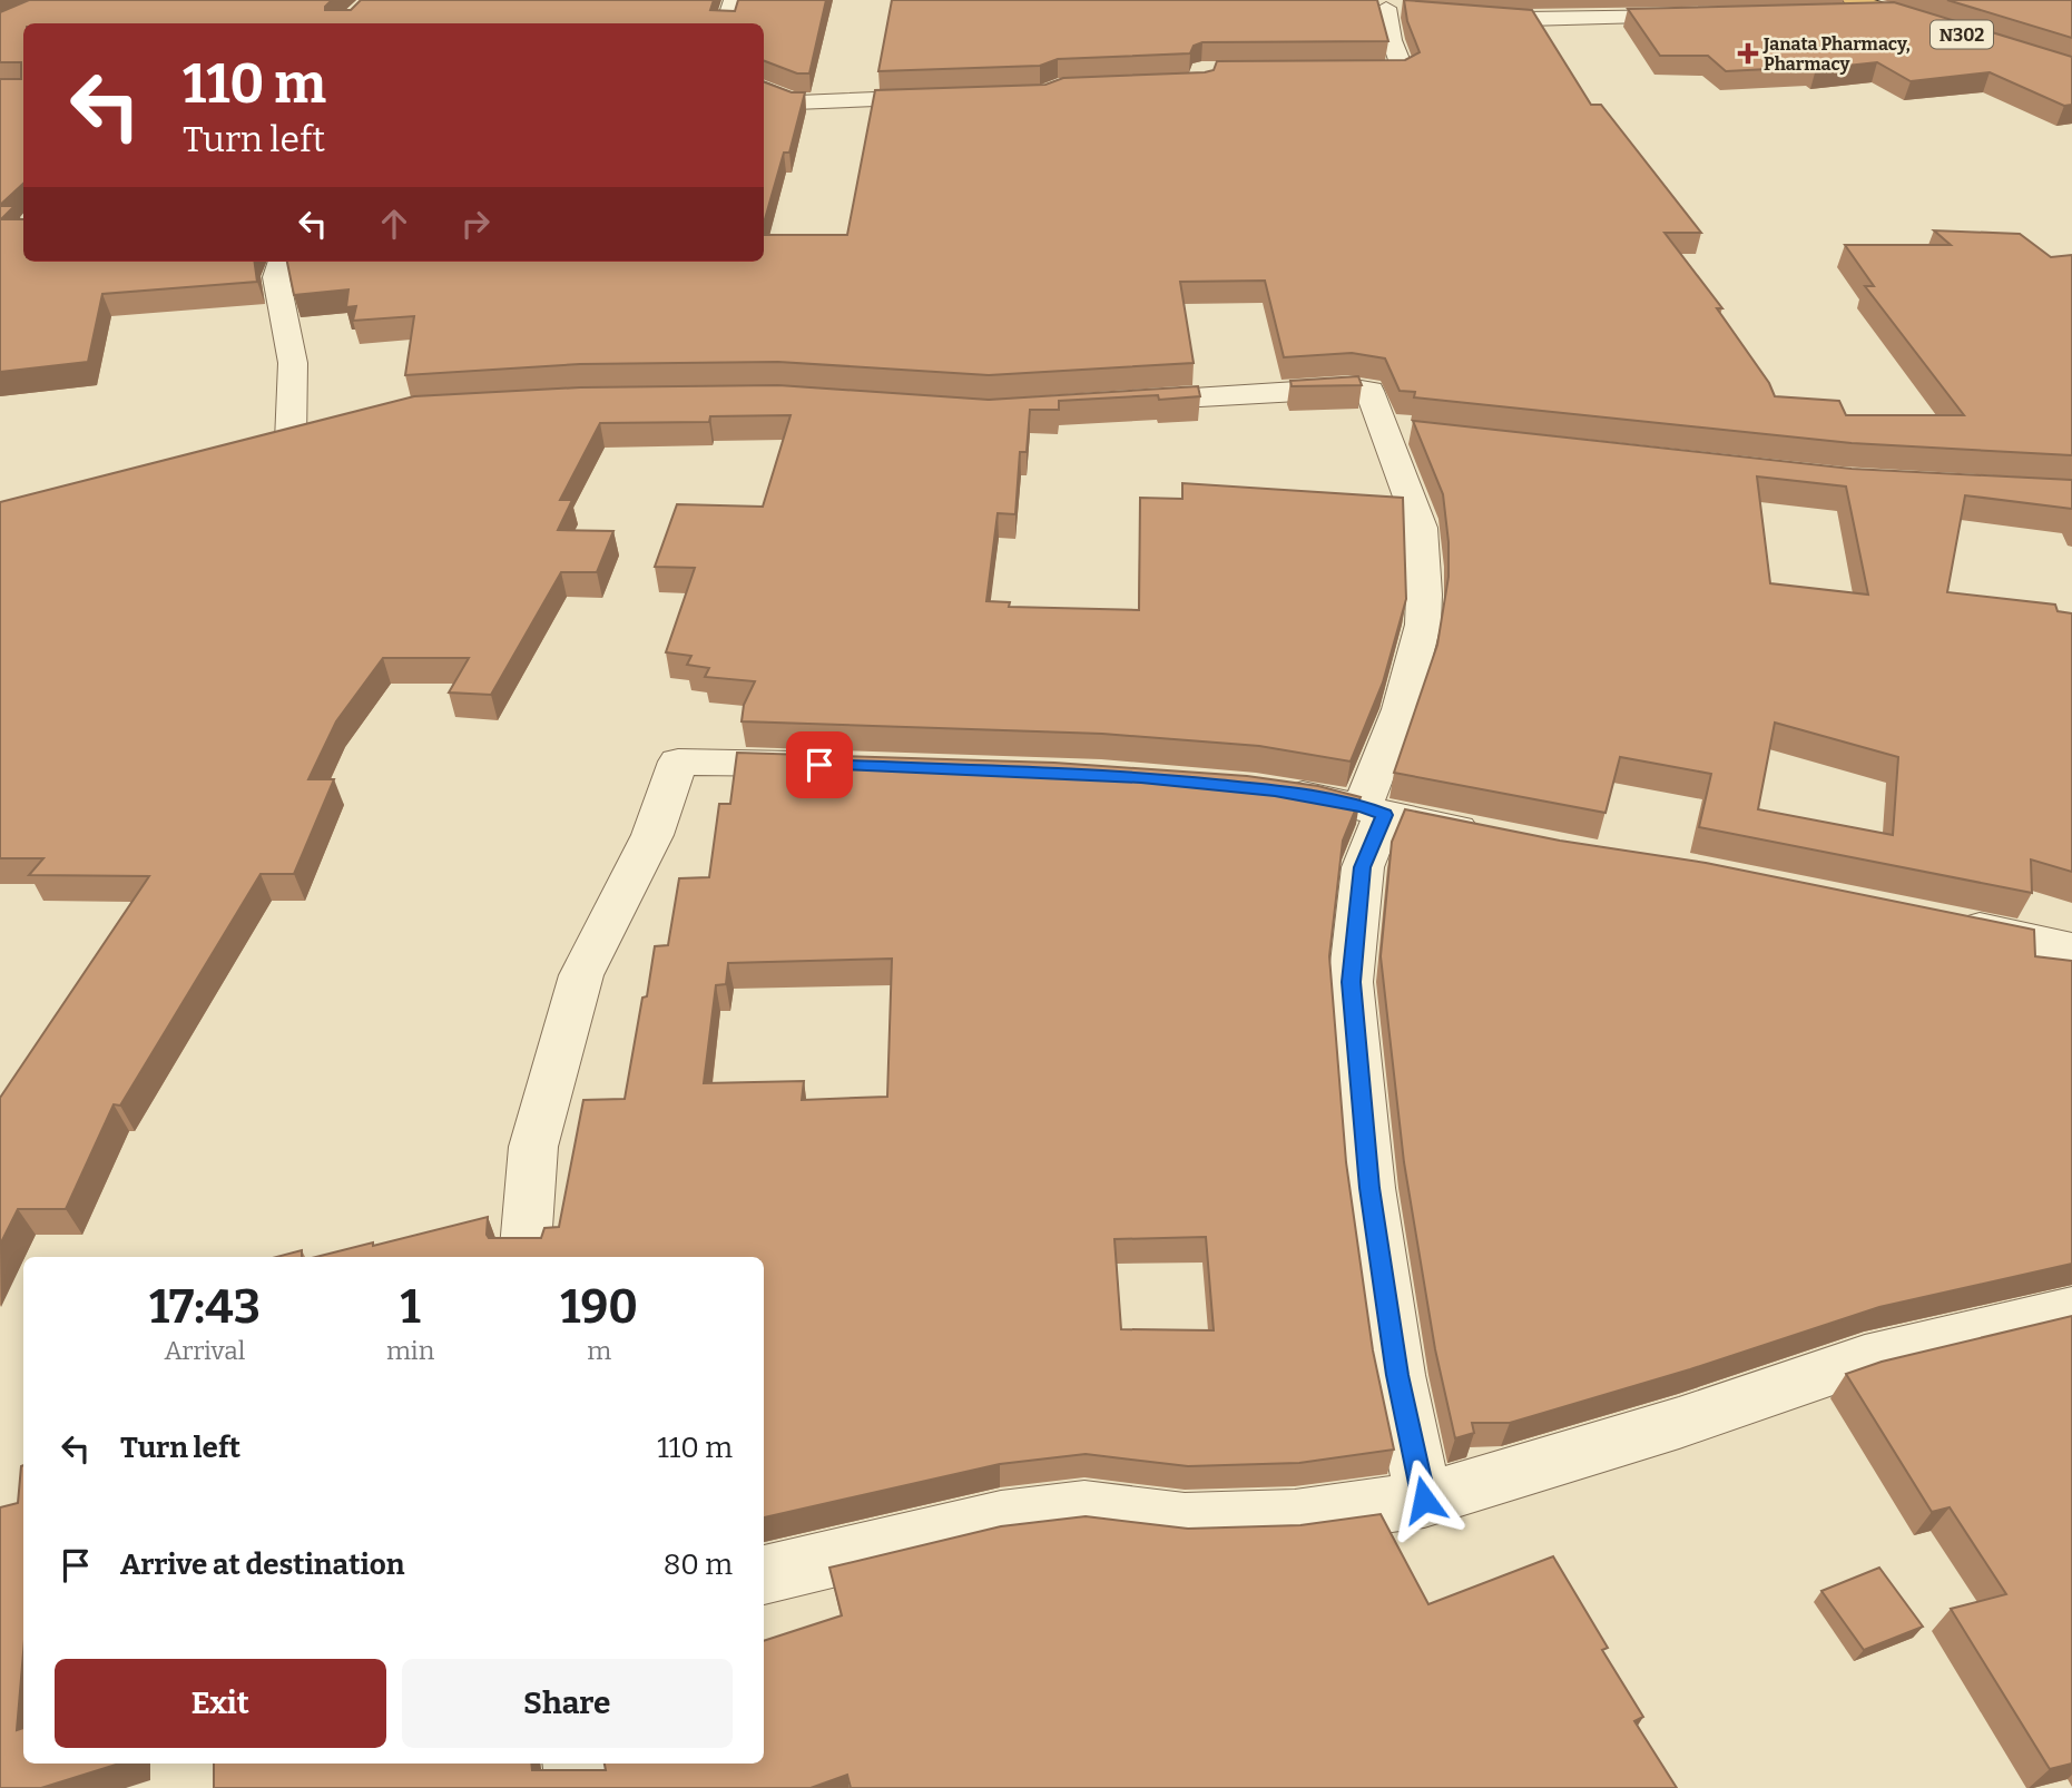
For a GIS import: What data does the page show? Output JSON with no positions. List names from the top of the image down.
{
  "streets": {
    "highway": ["N302"]
  },
  "places": {
    "health": ["Janata Pharmacy, Pharmacy"]
  },
  "page": {
    "turn": ["110 m", "Turn left"],
    "eta": [
      "17:43",
      "Arrival",
      "1",
      "min",
      "190",
      "m"
    ],
    "list": [
      {
        "name": "Turn left",
        "value": "110 m"
      },
      {
        "name": "Arrive at destination",
        "value": "80 m"
      }
    ],
    "buttons": ["Exit", "Share"]
  }
}
